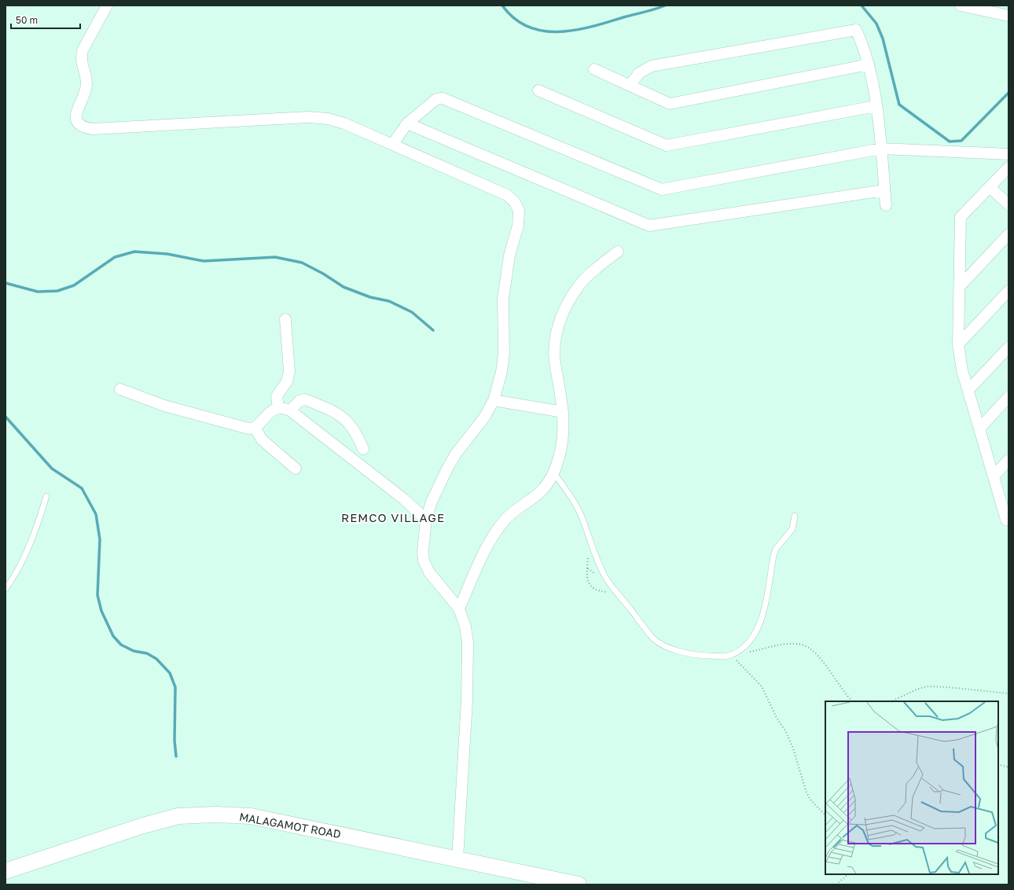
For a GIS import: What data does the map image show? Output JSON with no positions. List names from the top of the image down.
{
  "streets": {
    "street": ["MALAGAMOT ROAD"]
  },
  "districts": ["REMCO VILLAGE"],
  "scale_bar": "50 m"
}
